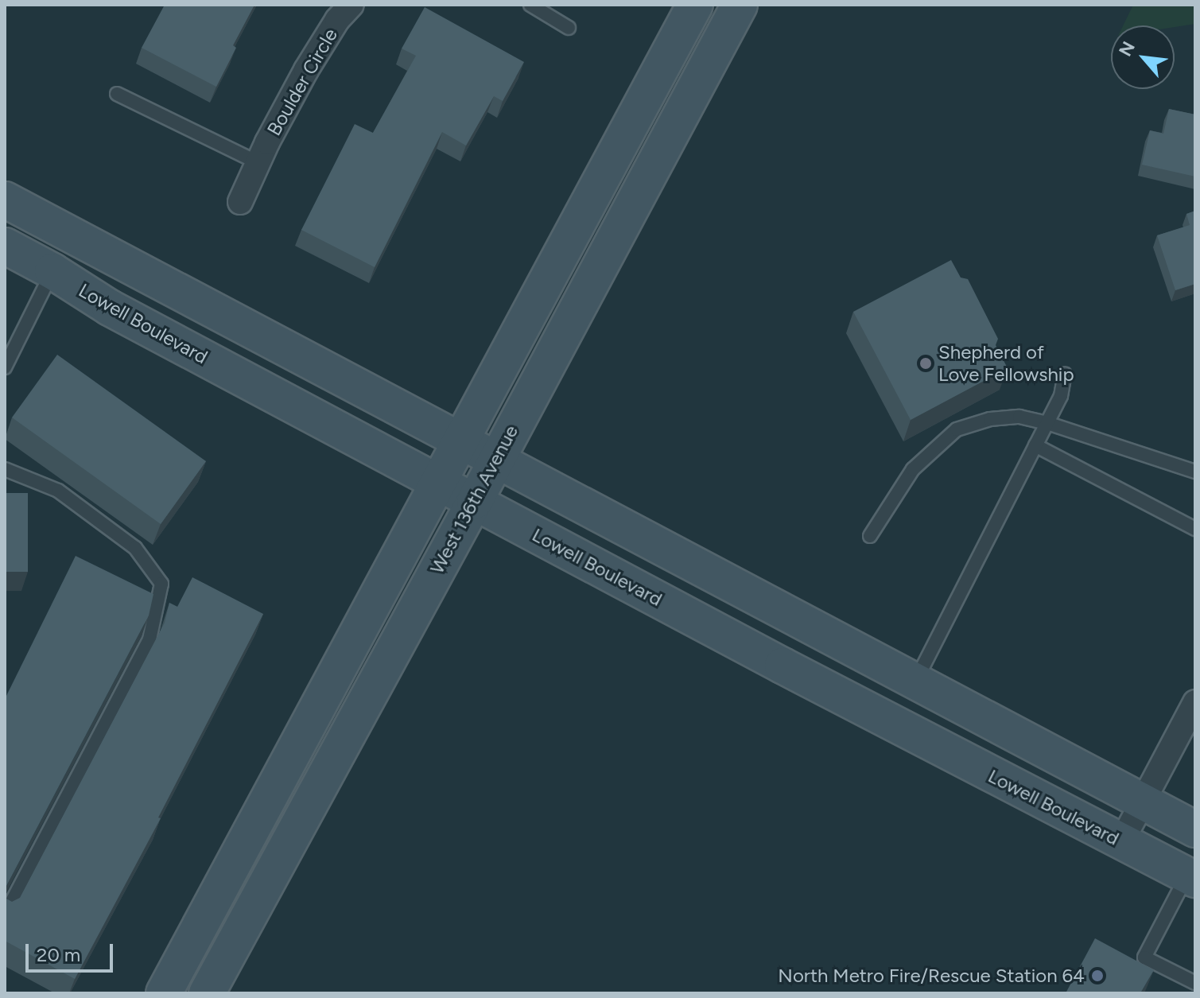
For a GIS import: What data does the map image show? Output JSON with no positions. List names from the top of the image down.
{
  "streets": {
    "main road": ["Lowell Boulevard", "West 136th Avenue"],
    "street": ["Boulder Circle"]
  },
  "crossings": [
    ["Lowell Boulevard", "West 136th Avenue"]
  ],
  "places": ["Shepherd of Love Fellowship", "North Metro Fire/Rescue Station 64"],
  "scale_bar": "20 m",
  "north": "top left"
}
